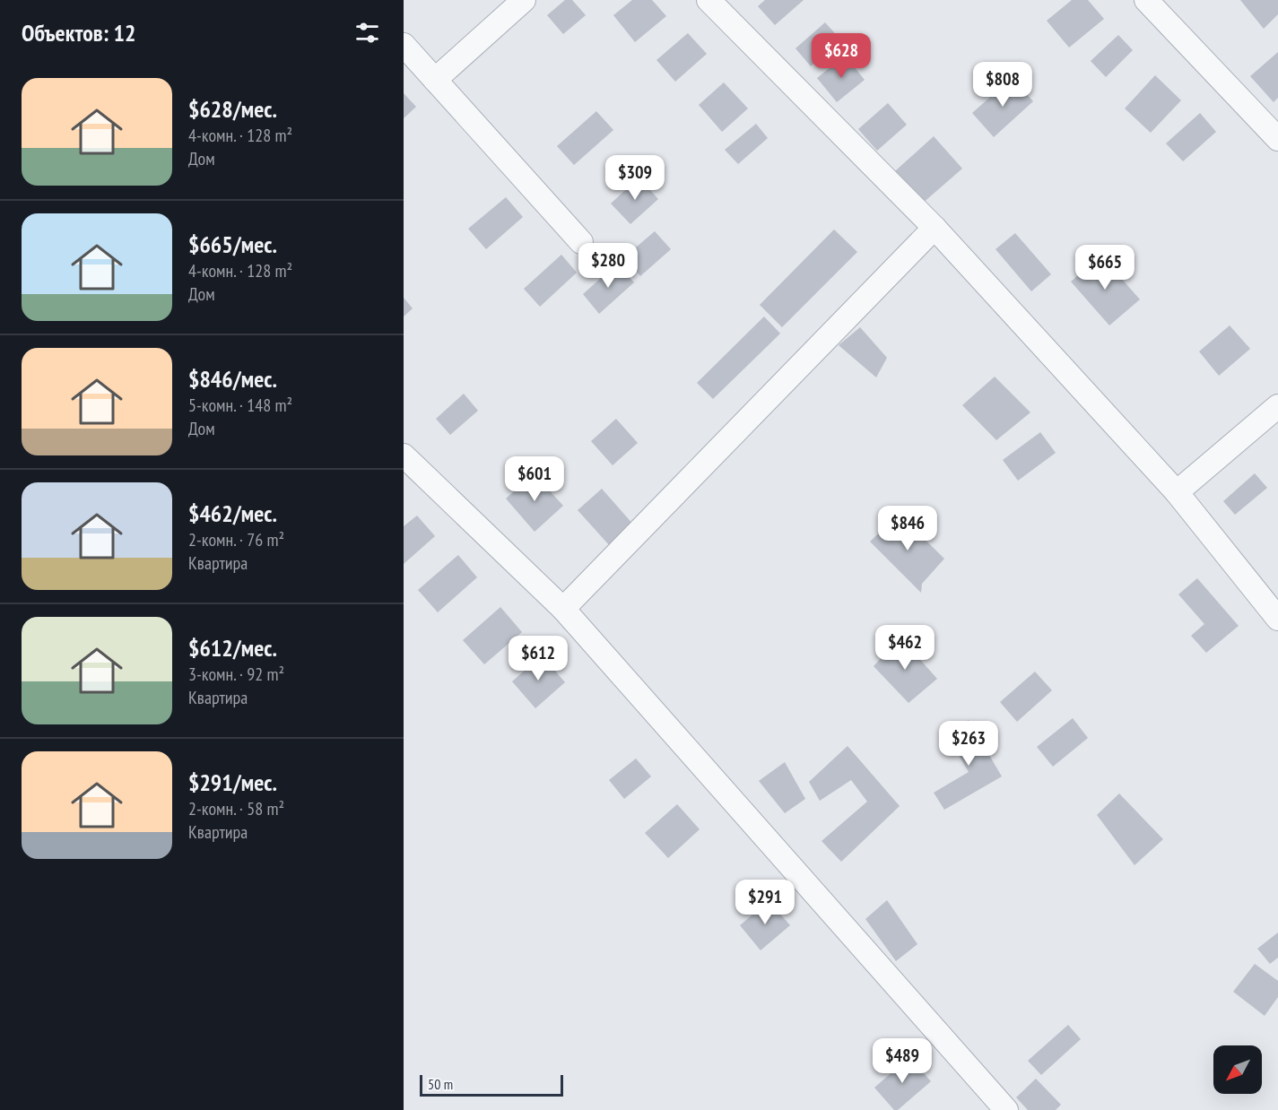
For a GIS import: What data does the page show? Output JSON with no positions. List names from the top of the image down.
{
  "scale_bar": "50 m",
  "north": "bottom left",
  "page": {
    "heading": "Объектов: 12",
    "price": [
      "$628",
      "$808",
      "$309",
      "$280",
      "$665",
      "$601",
      "$846",
      "$462",
      "$612",
      "$263",
      "$291",
      "$489"
    ],
    "list": [
      {
        "name": "$628/мес.",
        "note": "4-комн. · 128 m² · Дом"
      },
      {
        "name": "$665/мес.",
        "note": "4-комн. · 128 m² · Дом"
      },
      {
        "name": "$846/мес.",
        "note": "5-комн. · 148 m² · Дом"
      },
      {
        "name": "$462/мес.",
        "note": "2-комн. · 76 m² · Квартира"
      },
      {
        "name": "$612/мес.",
        "note": "3-комн. · 92 m² · Квартира"
      },
      {
        "name": "$291/мес.",
        "note": "2-комн. · 58 m² · Квартира"
      }
    ],
    "scale": "50 m"
  }
}
